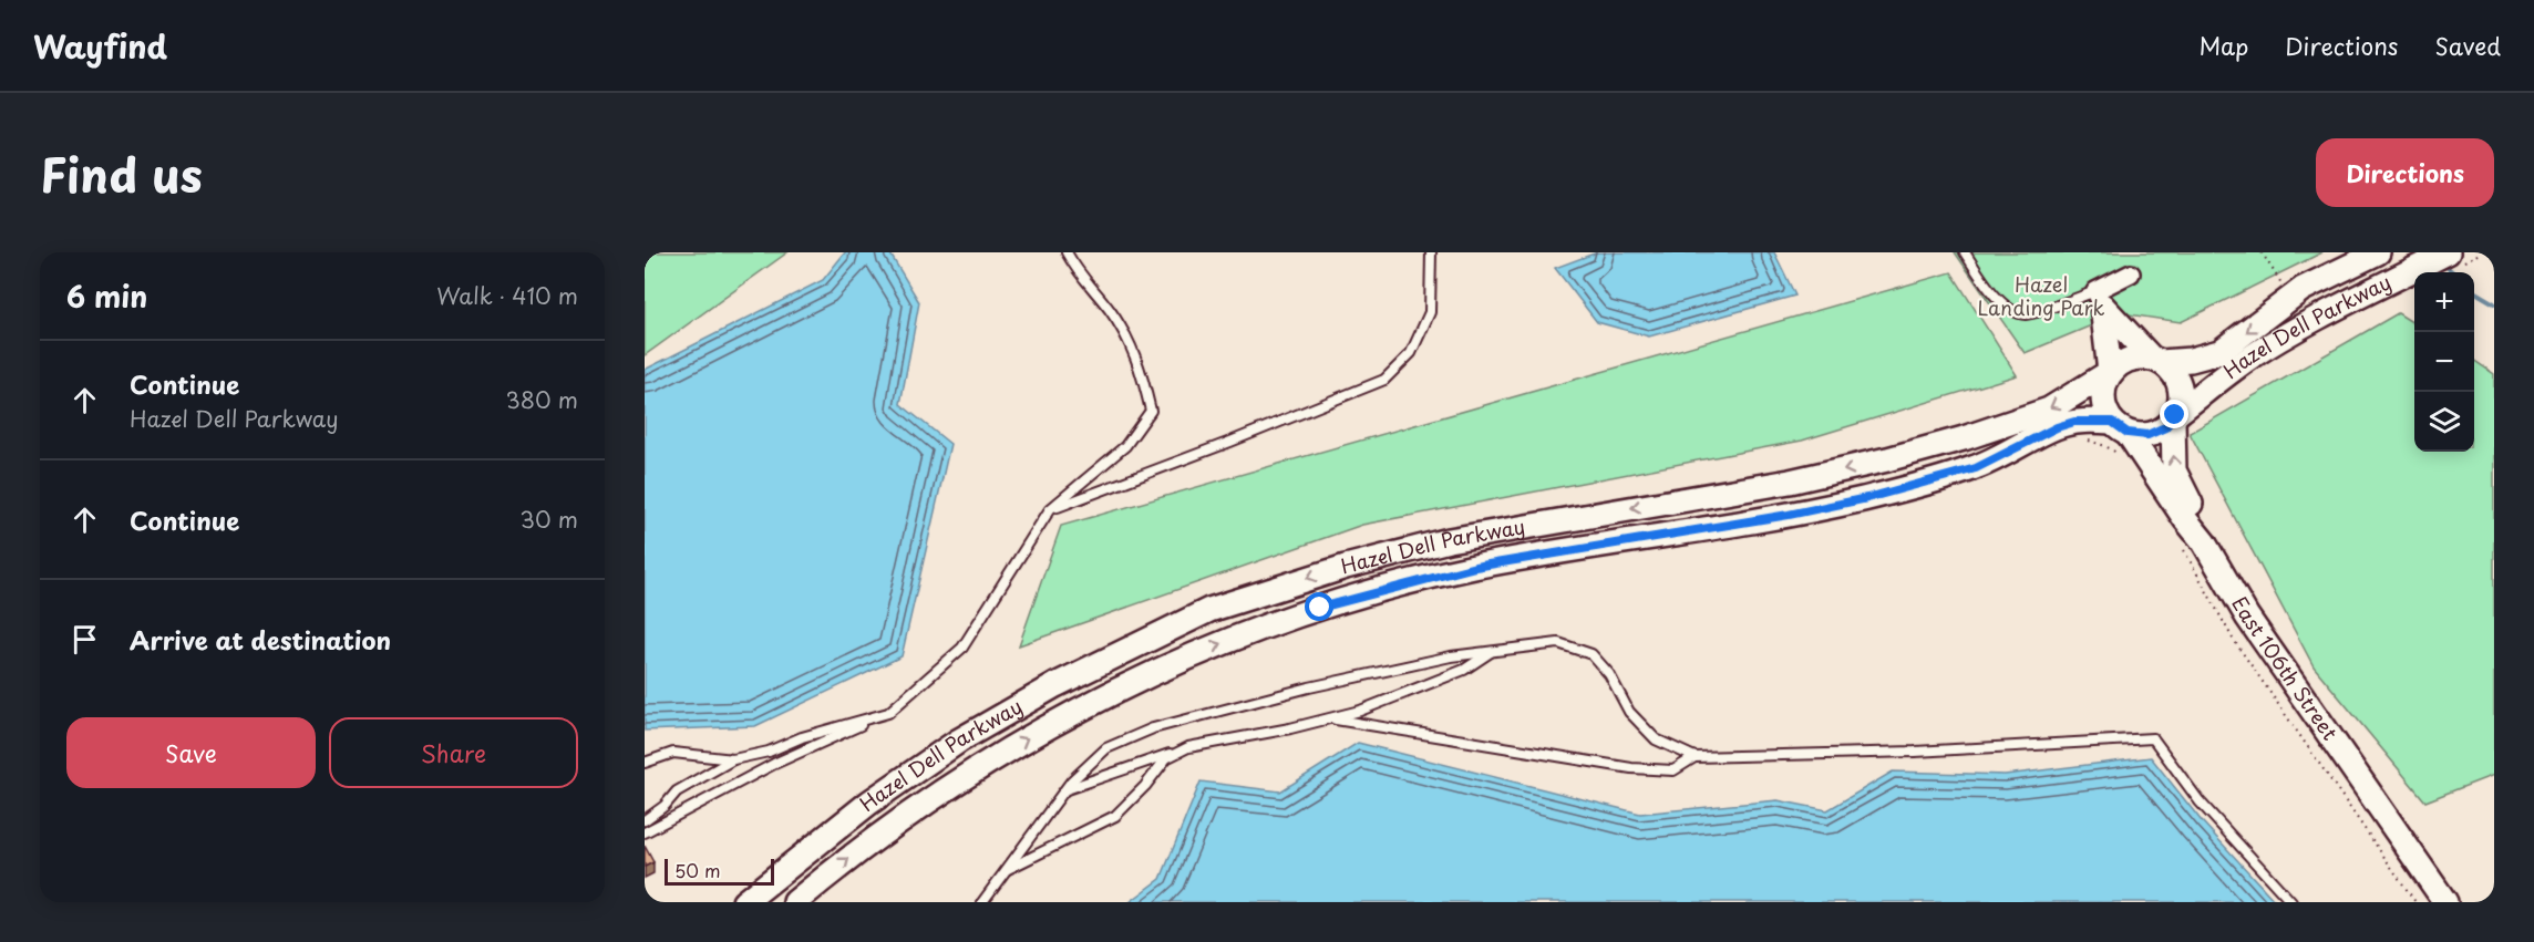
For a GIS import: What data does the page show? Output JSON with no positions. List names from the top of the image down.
{
  "streets": {
    "main road": ["Hazel Dell Parkway", "East 106th Street"]
  },
  "crossings": [
    ["Hazel Dell Parkway", "East 106th Street"]
  ],
  "parks": ["Hazel Landing Park"],
  "scale_bar": "50 m",
  "page": {
    "header": "Wayfind",
    "nav": ["Map", "Directions", "Saved"],
    "title": "Find us",
    "buttons": [
      "Directions",
      ["Save", "Share"]
    ],
    "heading": ["6 min", "Walk · 410 m"],
    "map_buttons": ["+", "−"],
    "list": [
      ["Continue", "Hazel Dell Parkway", "380 m"],
      ["Continue", "30 m"],
      "Arrive at destination"
    ],
    "scale": "50 m"
  }
}
